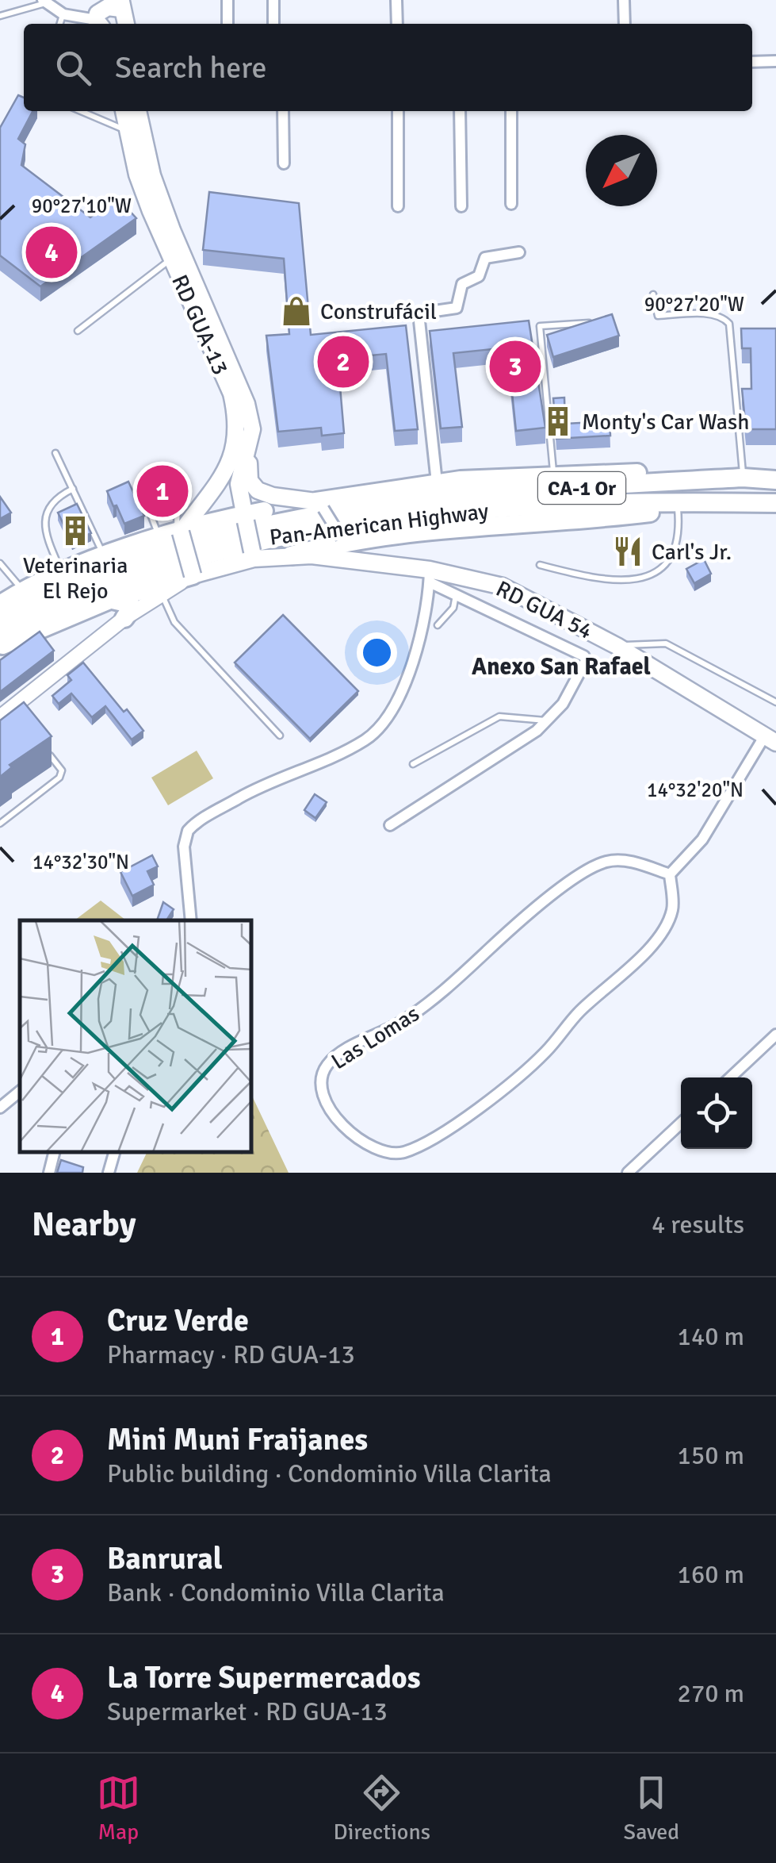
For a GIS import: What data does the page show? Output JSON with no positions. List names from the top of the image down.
{
  "streets": {
    "highway": ["CA-1 Or", "Pan-American Highway"],
    "main road": ["RD GUA-13", "RD GUA 54"],
    "street": ["Las Lomas"]
  },
  "crossings": [
    ["RD GUA-13", "RD GUA 54"]
  ],
  "districts": ["Anexo San Rafael"],
  "places": {
    "shop": ["Construfácil"],
    "building": ["Monty's Car Wash", "Veterinaria El Rejo"],
    "restaurant": ["Carl's Jr."]
  },
  "north": "bottom left",
  "page": {
    "search": "Search here",
    "pins": [
      "4",
      "2",
      "3",
      "1"
    ],
    "heading": ["Nearby", "4 results"],
    "list": [
      {
        "mark": "1",
        "name": "Cruz Verde",
        "note": "Pharmacy · RD GUA-13",
        "value": "140 m"
      },
      {
        "mark": "2",
        "name": "Mini Muni Fraijanes",
        "note": "Public building · Condominio Villa Clarita",
        "value": "150 m"
      },
      {
        "mark": "3",
        "name": "Banrural",
        "note": "Bank · Condominio Villa Clarita",
        "value": "160 m"
      },
      {
        "mark": "4",
        "name": "La Torre Supermercados",
        "note": "Supermarket · RD GUA-13",
        "value": "270 m"
      }
    ],
    "nav": ["Map", "Directions", "Saved"]
  },
  "coordinates": [
    "90°27'10\"W",
    "90°27'20\"W",
    "14°32'20\"N",
    "14°32'30\"N"
  ]
}
